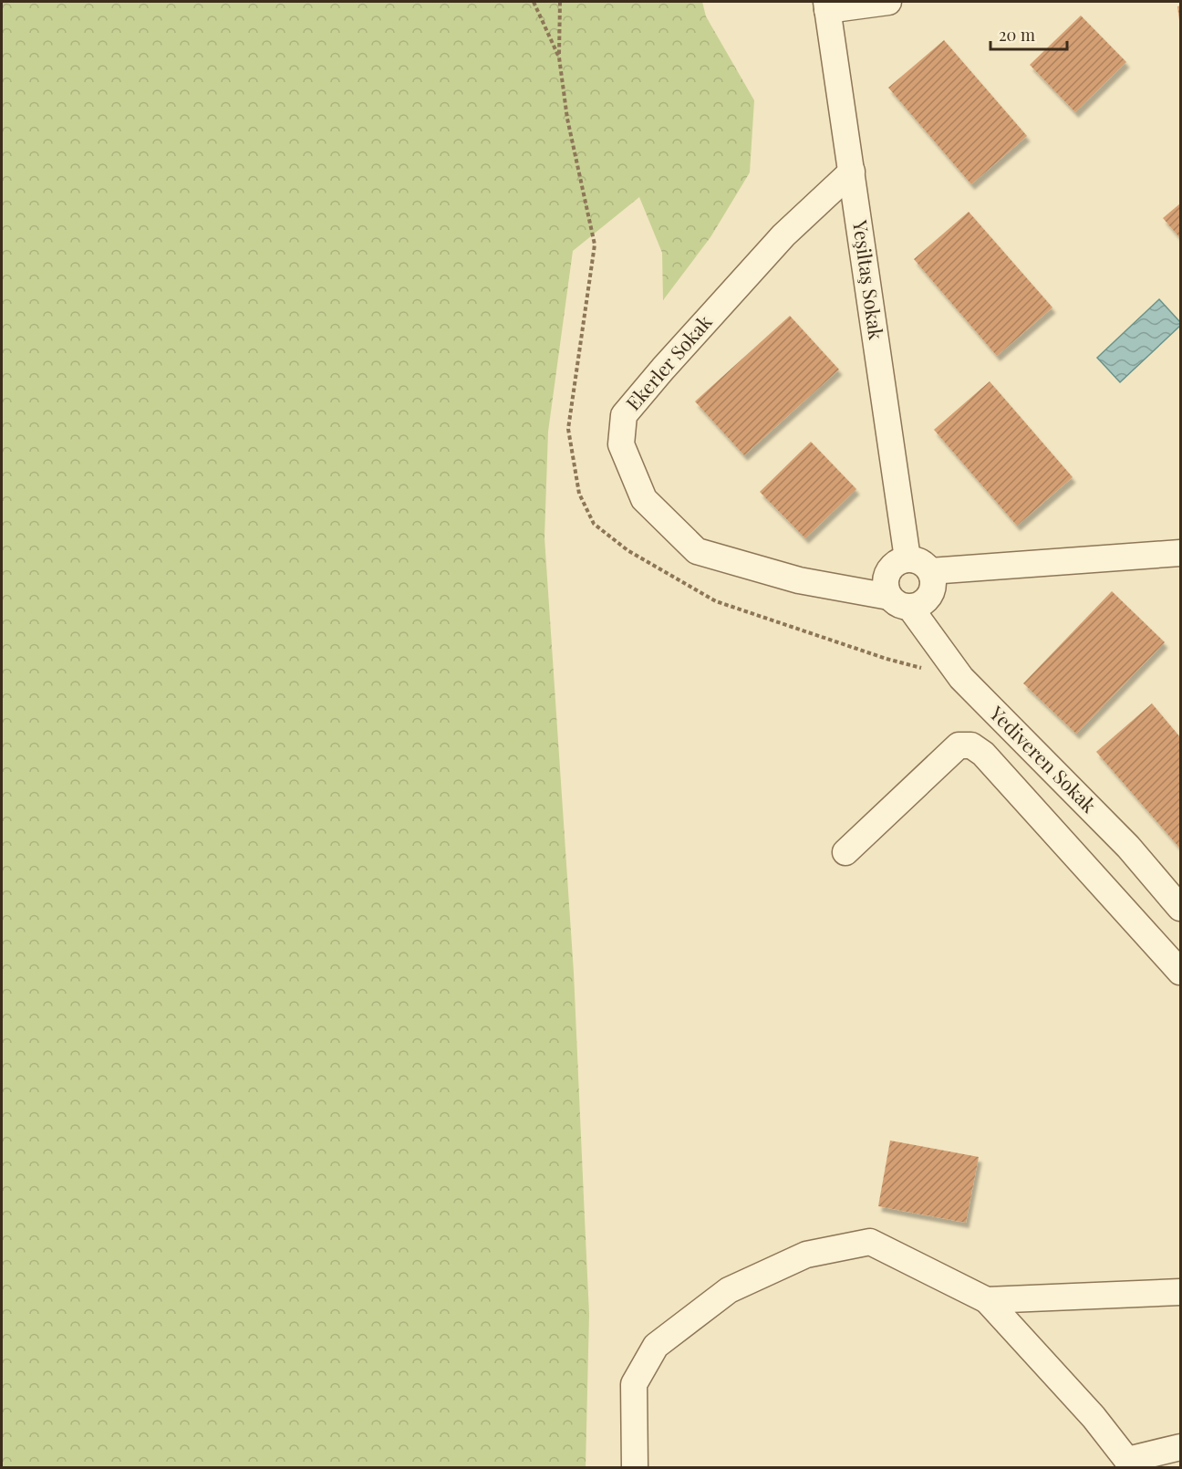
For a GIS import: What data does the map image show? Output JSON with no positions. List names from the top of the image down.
{
  "streets": {
    "street": ["Yeşiltaş Sokak", "Ekerler Sokak", "Yediveren Sokak"]
  },
  "crossings": [
    ["Yeşiltaş Sokak", "Ekerler Sokak"],
    ["Yeşiltaş Sokak", "Yediveren Sokak"],
    ["Ekerler Sokak", "Yediveren Sokak"]
  ],
  "scale_bar": "20 m"
}
